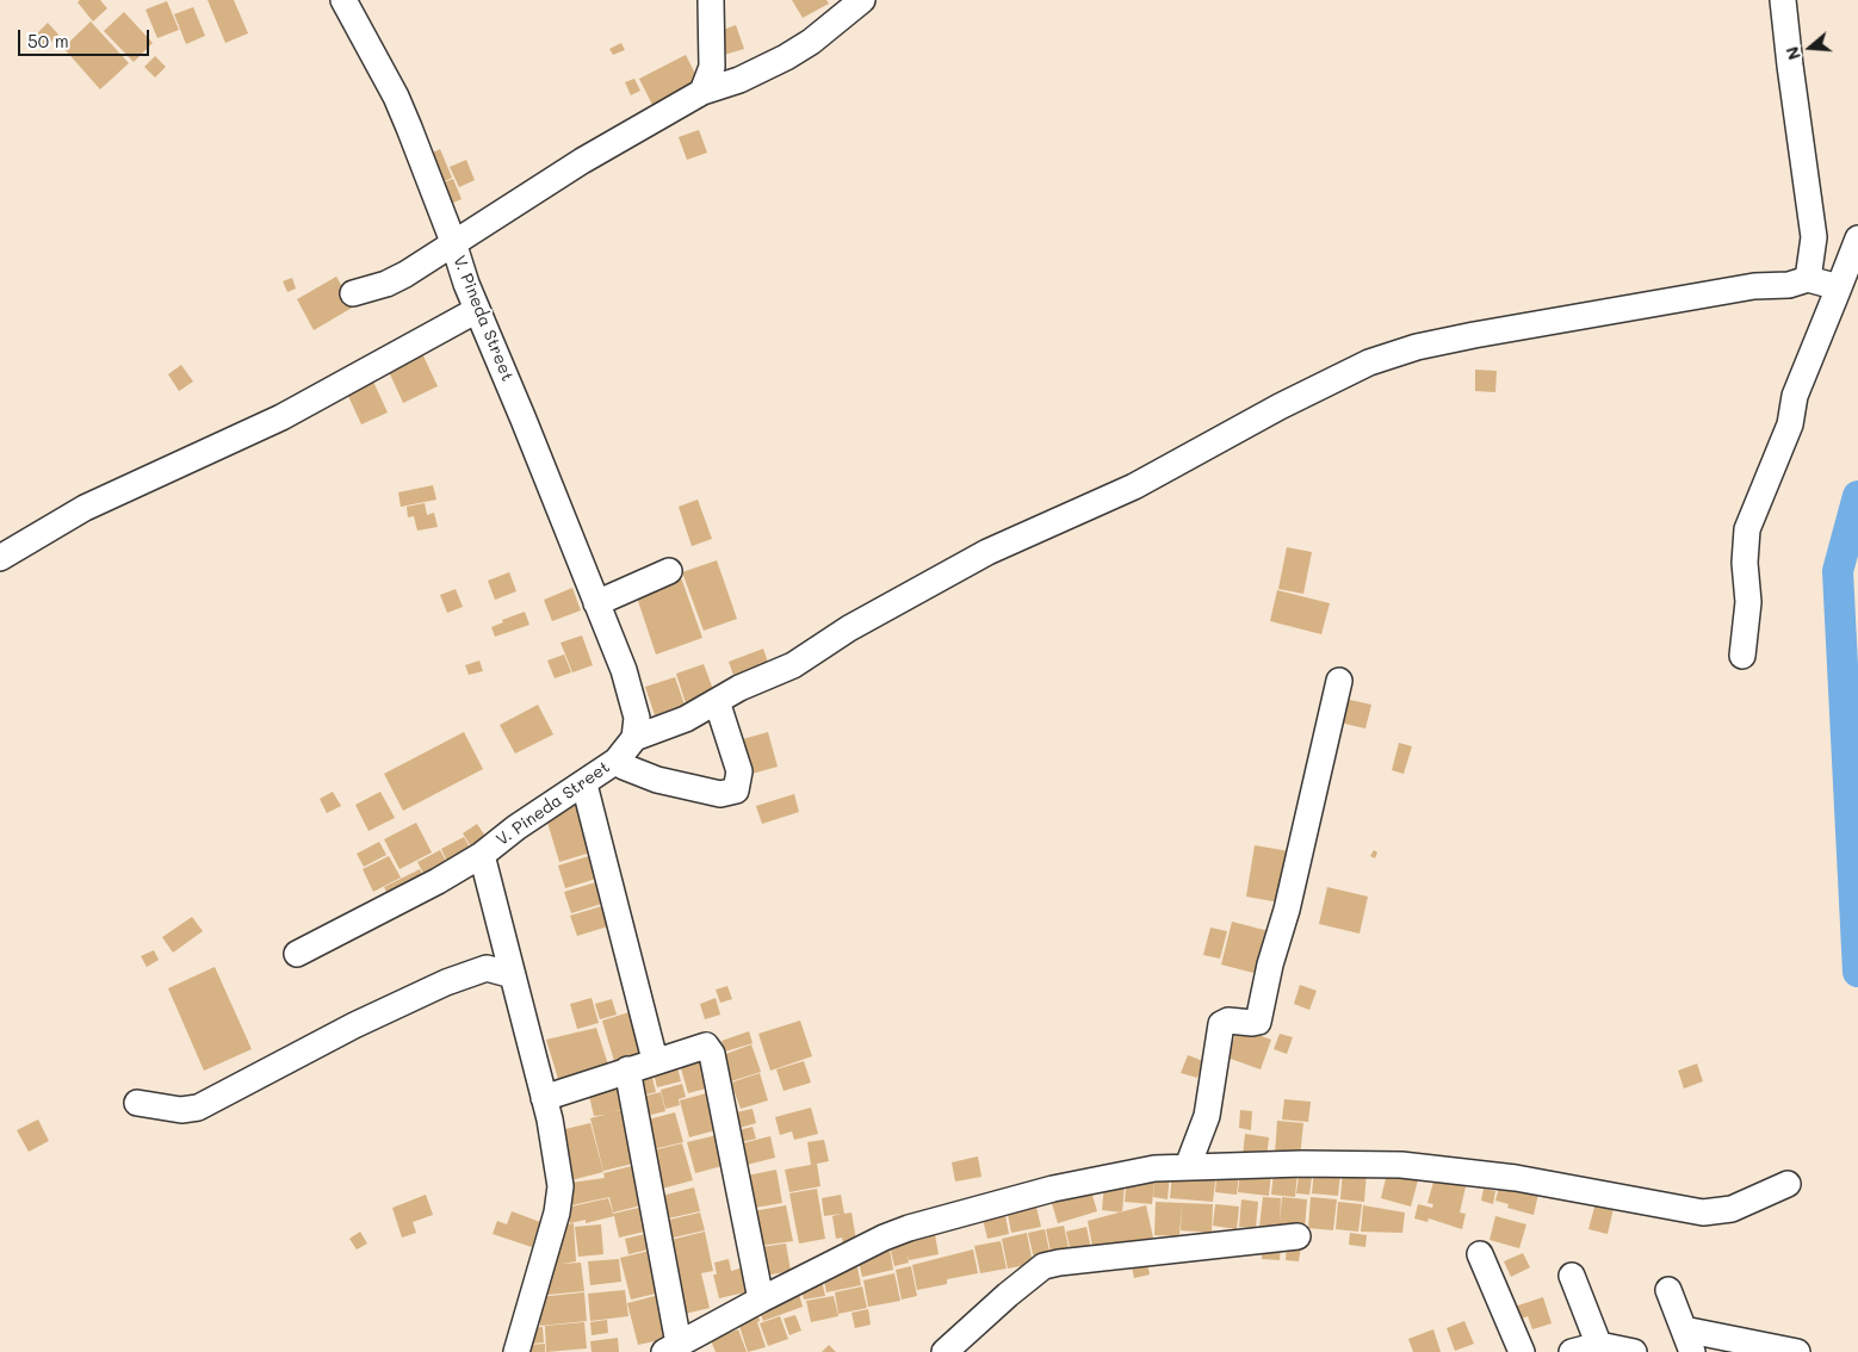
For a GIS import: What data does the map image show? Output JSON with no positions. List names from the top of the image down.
{
  "streets": {
    "street": ["V. Pineda Street"]
  },
  "scale_bar": "50 m",
  "north": "left"
}
